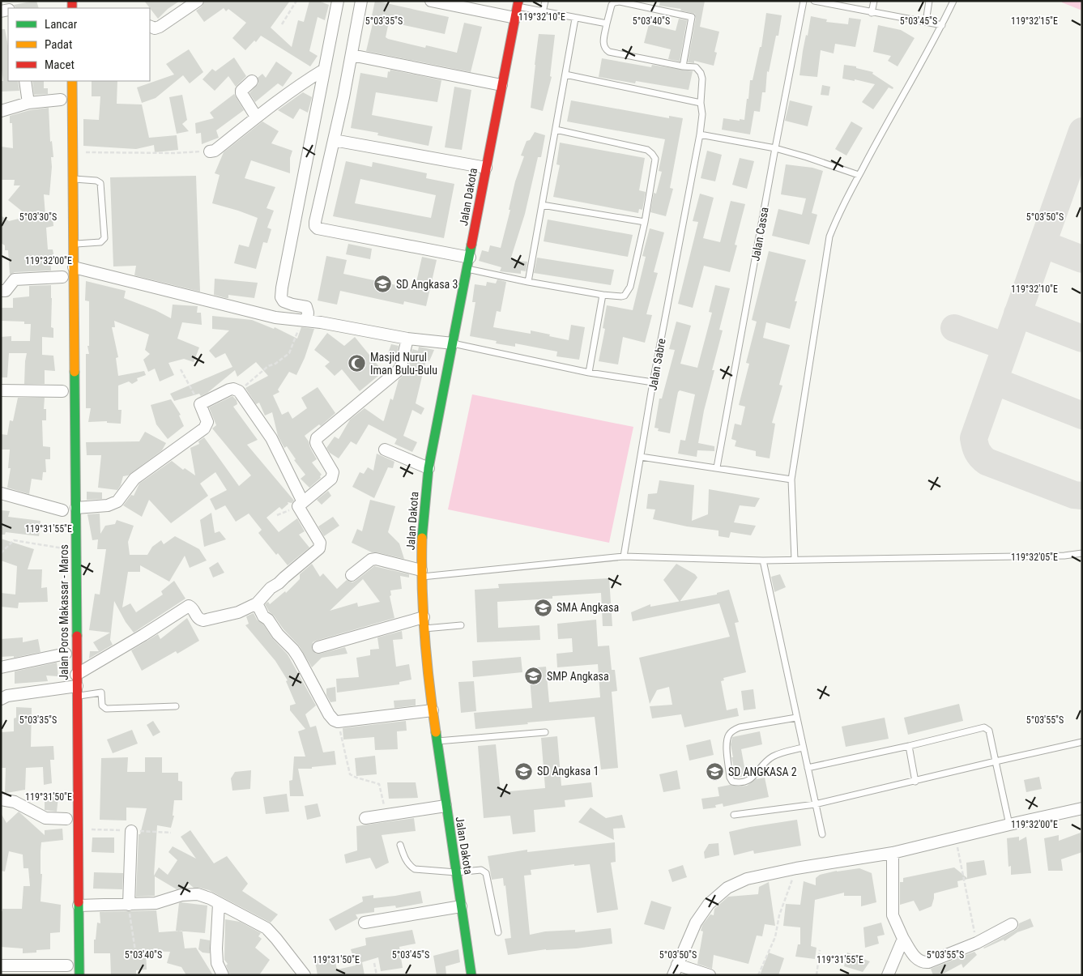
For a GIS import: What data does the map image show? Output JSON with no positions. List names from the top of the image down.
{
  "streets": {
    "main road": ["Jalan Dakota", "Jalan Poros Makassar - Maros"],
    "lane": ["Jalan Cassa", "Jalan Sabre"]
  },
  "places": {
    "school or university": [
      "SD Angkasa 3",
      "SMA Angkasa",
      "SMP Angkasa",
      "SD Angkasa 1",
      "SD ANGKASA 2"
    ],
    "mosque": ["Masjid Nurul Iman Bulu-Bulu"]
  },
  "legend": ["Lancar", "Padat", "Macet"],
  "coordinates": [
    "119°32'10\"E",
    "119°32'15\"E",
    "5°03'35\"S",
    "5°03'40\"S",
    "5°03'45\"S",
    "5°03'50\"S",
    "5°03'30\"S",
    "119°32'00\"E",
    "119°31'55\"E",
    "119°32'05\"E",
    "5°03'55\"S",
    "119°31'50\"E"
  ]
}
